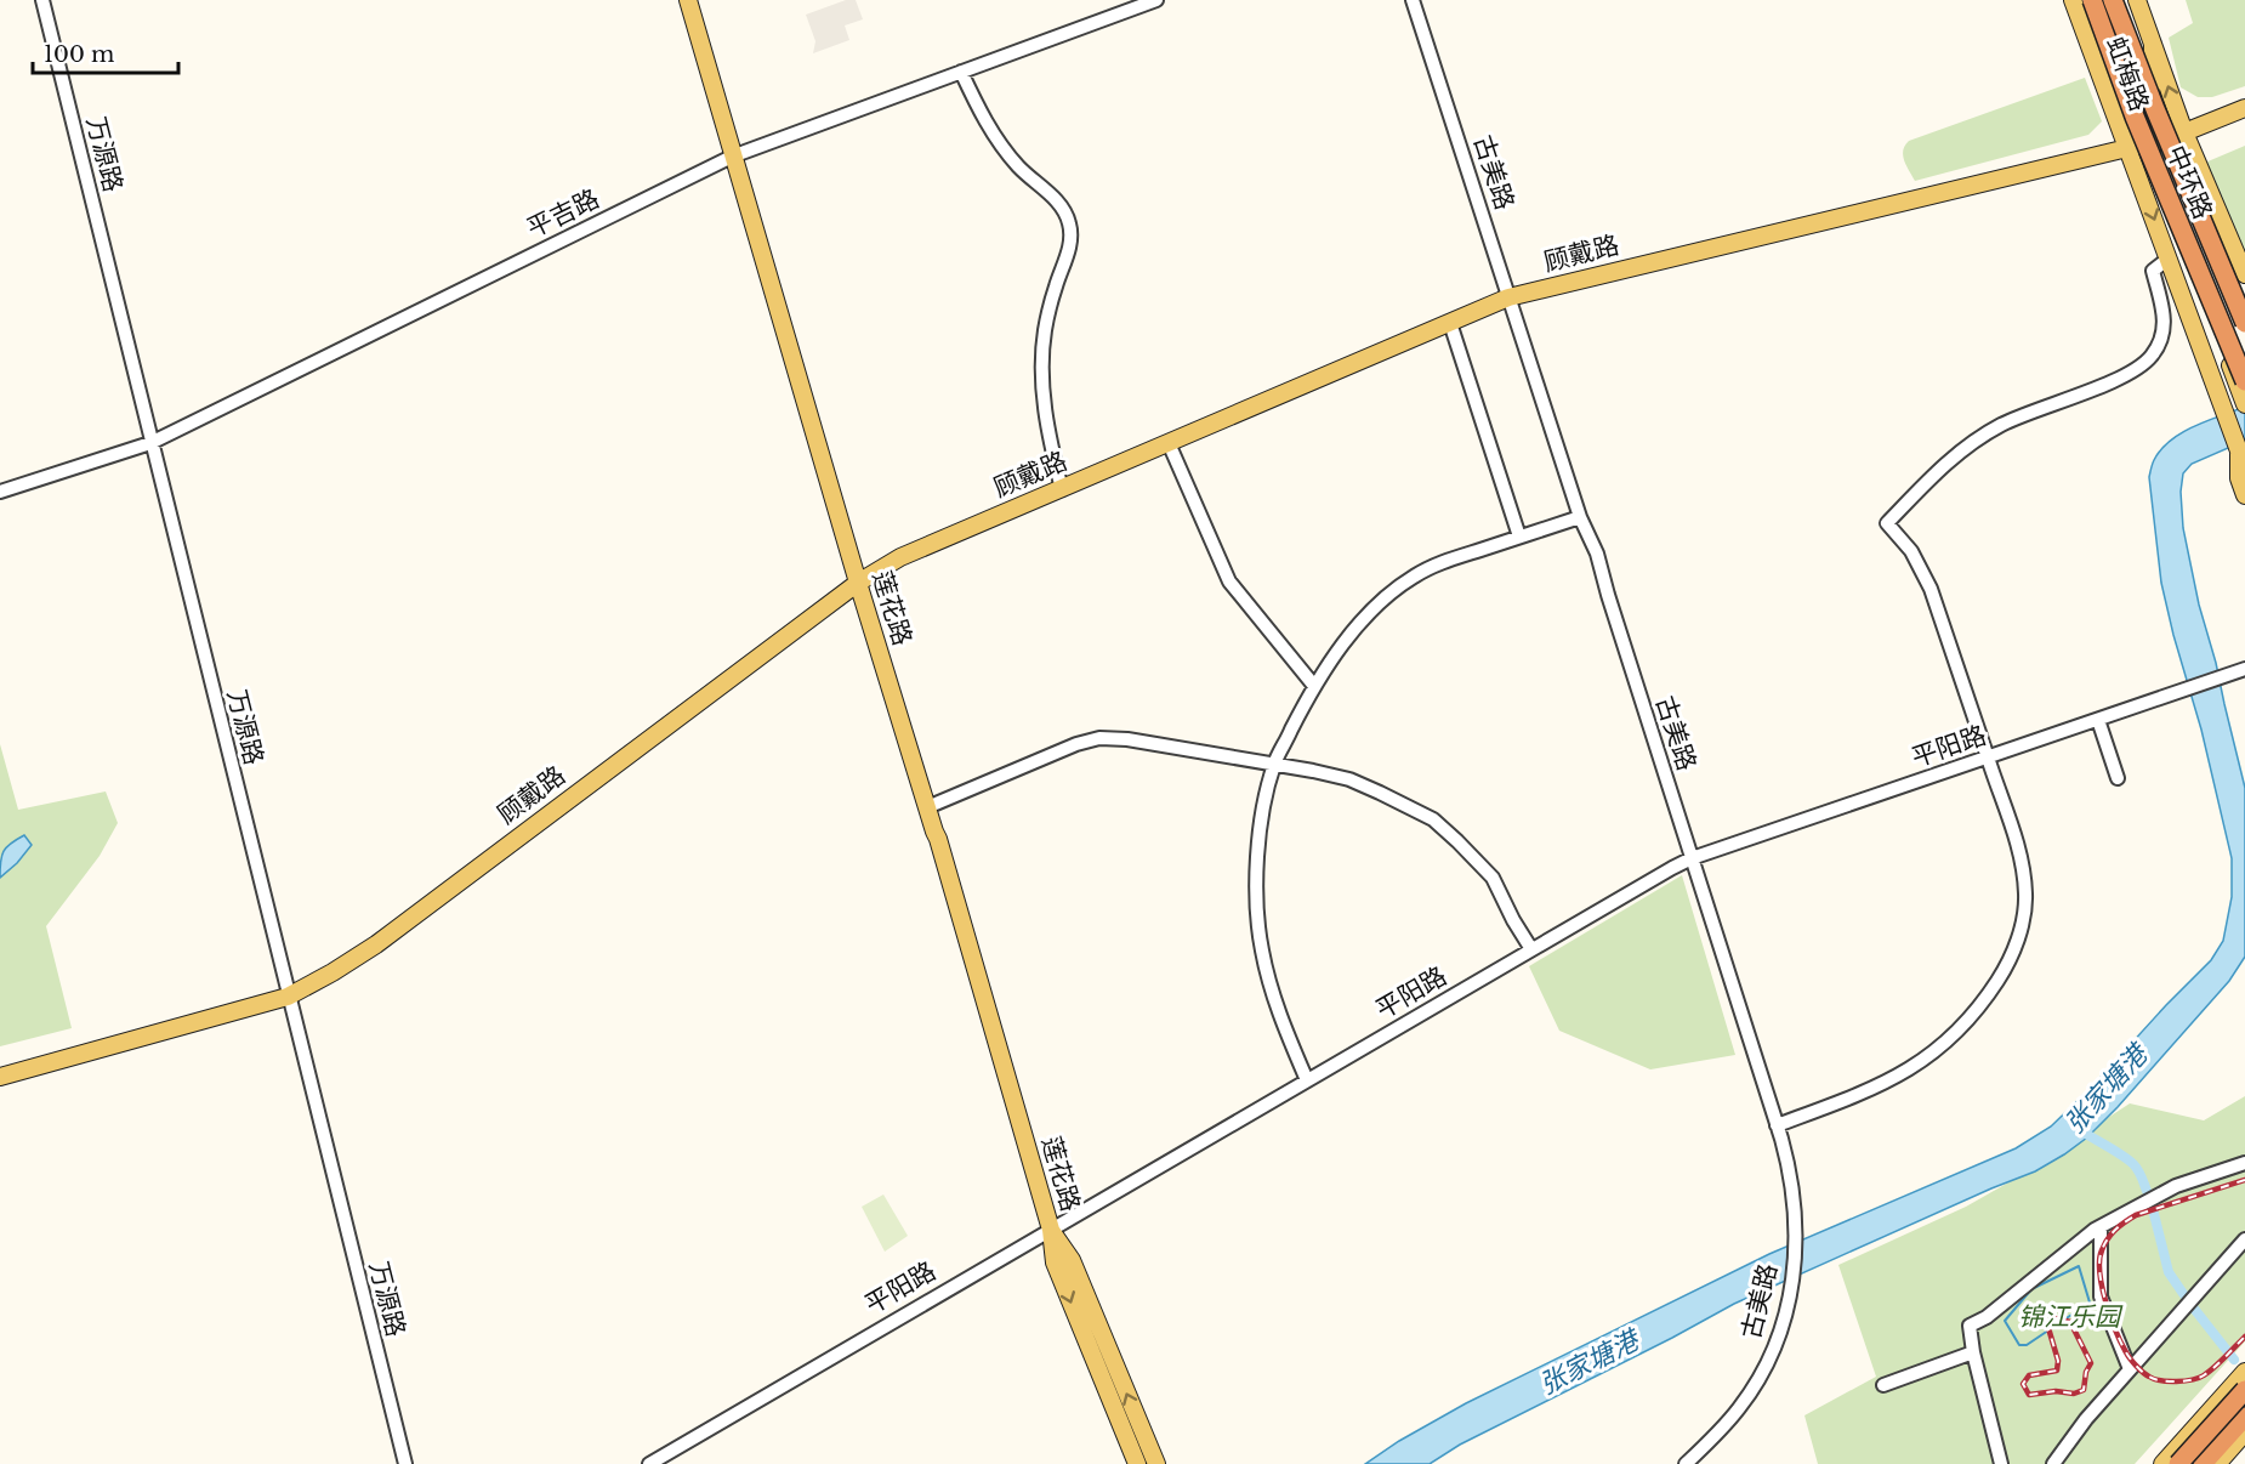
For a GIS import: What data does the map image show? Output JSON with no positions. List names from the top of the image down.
{
  "streets": {
    "highway": ["中环路"],
    "main road": ["虹梅路", "顾戴路", "莲花路"],
    "street": [
      "万源路",
      "古美路",
      "平吉路",
      "平阳路"
    ]
  },
  "crossings": [
    ["虹梅路", "中环路"],
    ["虹梅路", "顾戴路"],
    ["万源路", "平吉路"],
    ["万源路", "顾戴路"],
    ["古美路", "顾戴路"],
    ["古美路", "平阳路"],
    ["平吉路", "莲花路"],
    ["顾戴路", "莲花路"],
    ["莲花路", "平阳路"]
  ],
  "water": ["张家塘港"],
  "parks": ["锦江乐园"],
  "scale_bar": "100 m"
}
